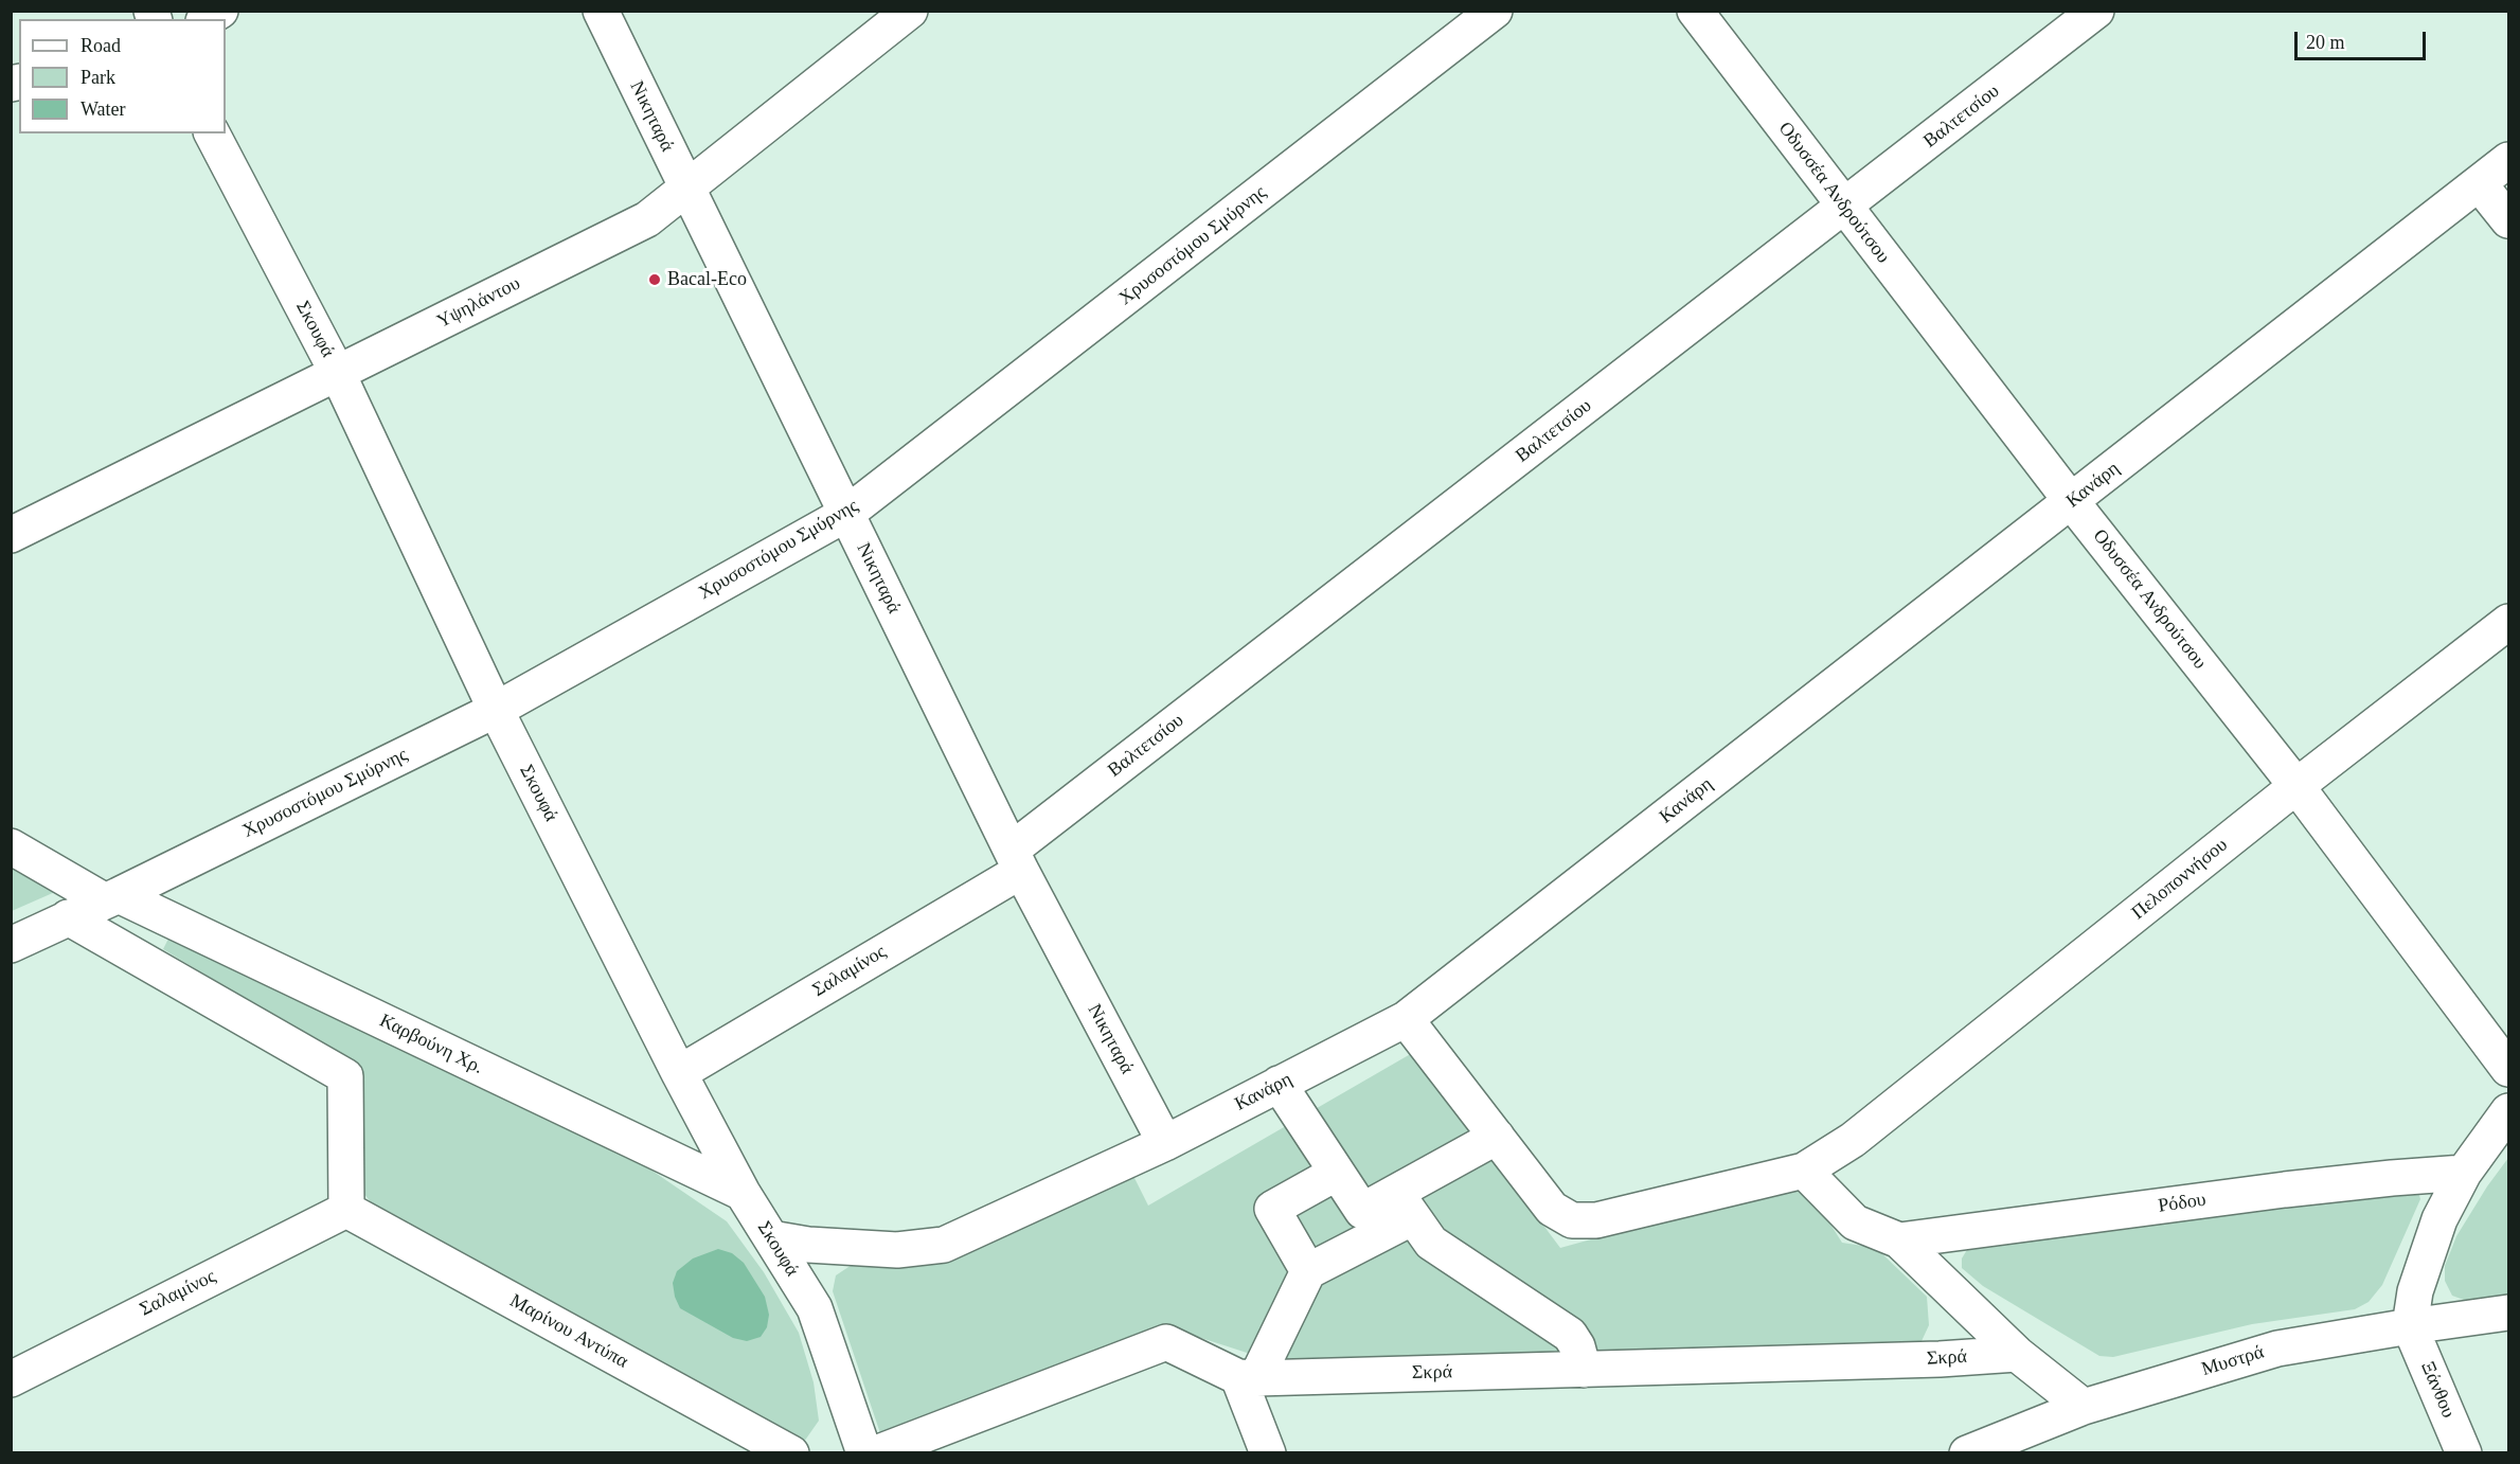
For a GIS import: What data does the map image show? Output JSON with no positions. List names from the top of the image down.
{
  "streets": {
    "street": [
      "Νικηταρά",
      "Βαλτετσίου",
      "Οδυσσέα Ανδρούτσου",
      "Χρυσοστόμου Σμύρνης",
      "Υψηλάντου",
      "Σκουφά",
      "Κανάρη",
      "Πελοποννήσου",
      "Σαλαμίνος",
      "Καρβούνη Χρ.",
      "Ρόδου",
      "Μαρίνου Αντύπα",
      "Σκρά",
      "Μυστρά",
      "Ξάνθου"
    ]
  },
  "crossings": [
    ["Νικηταρά", "Βαλτετσίου"],
    ["Νικηταρά", "Χρυσοστόμου Σμύρνης"],
    ["Νικηταρά", "Υψηλάντου"],
    ["Νικηταρά", "Κανάρη"],
    ["Νικηταρά", "Σαλαμίνος"],
    ["Βαλτετσίου", "Οδυσσέα Ανδρούτσου"],
    ["Βαλτετσίου", "Σαλαμίνος"],
    ["Οδυσσέα Ανδρούτσου", "Κανάρη"],
    ["Οδυσσέα Ανδρούτσου", "Πελοποννήσου"],
    ["Χρυσοστόμου Σμύρνης", "Σκουφά"],
    ["Χρυσοστόμου Σμύρνης", "Καρβούνη Χρ."],
    ["Υψηλάντου", "Σκουφά"],
    ["Σκουφά", "Κανάρη"],
    ["Σκουφά", "Σαλαμίνος"],
    ["Σκουφά", "Καρβούνη Χρ."],
    ["Κανάρη", "Πελοποννήσου"],
    ["Σαλαμίνος", "Μαρίνου Αντύπα"],
    ["Μυστρά", "Ξάνθου"]
  ],
  "places": ["Bacal-Eco"],
  "legend": ["Road", "Park", "Water"],
  "scale_bar": "20 m"
}
